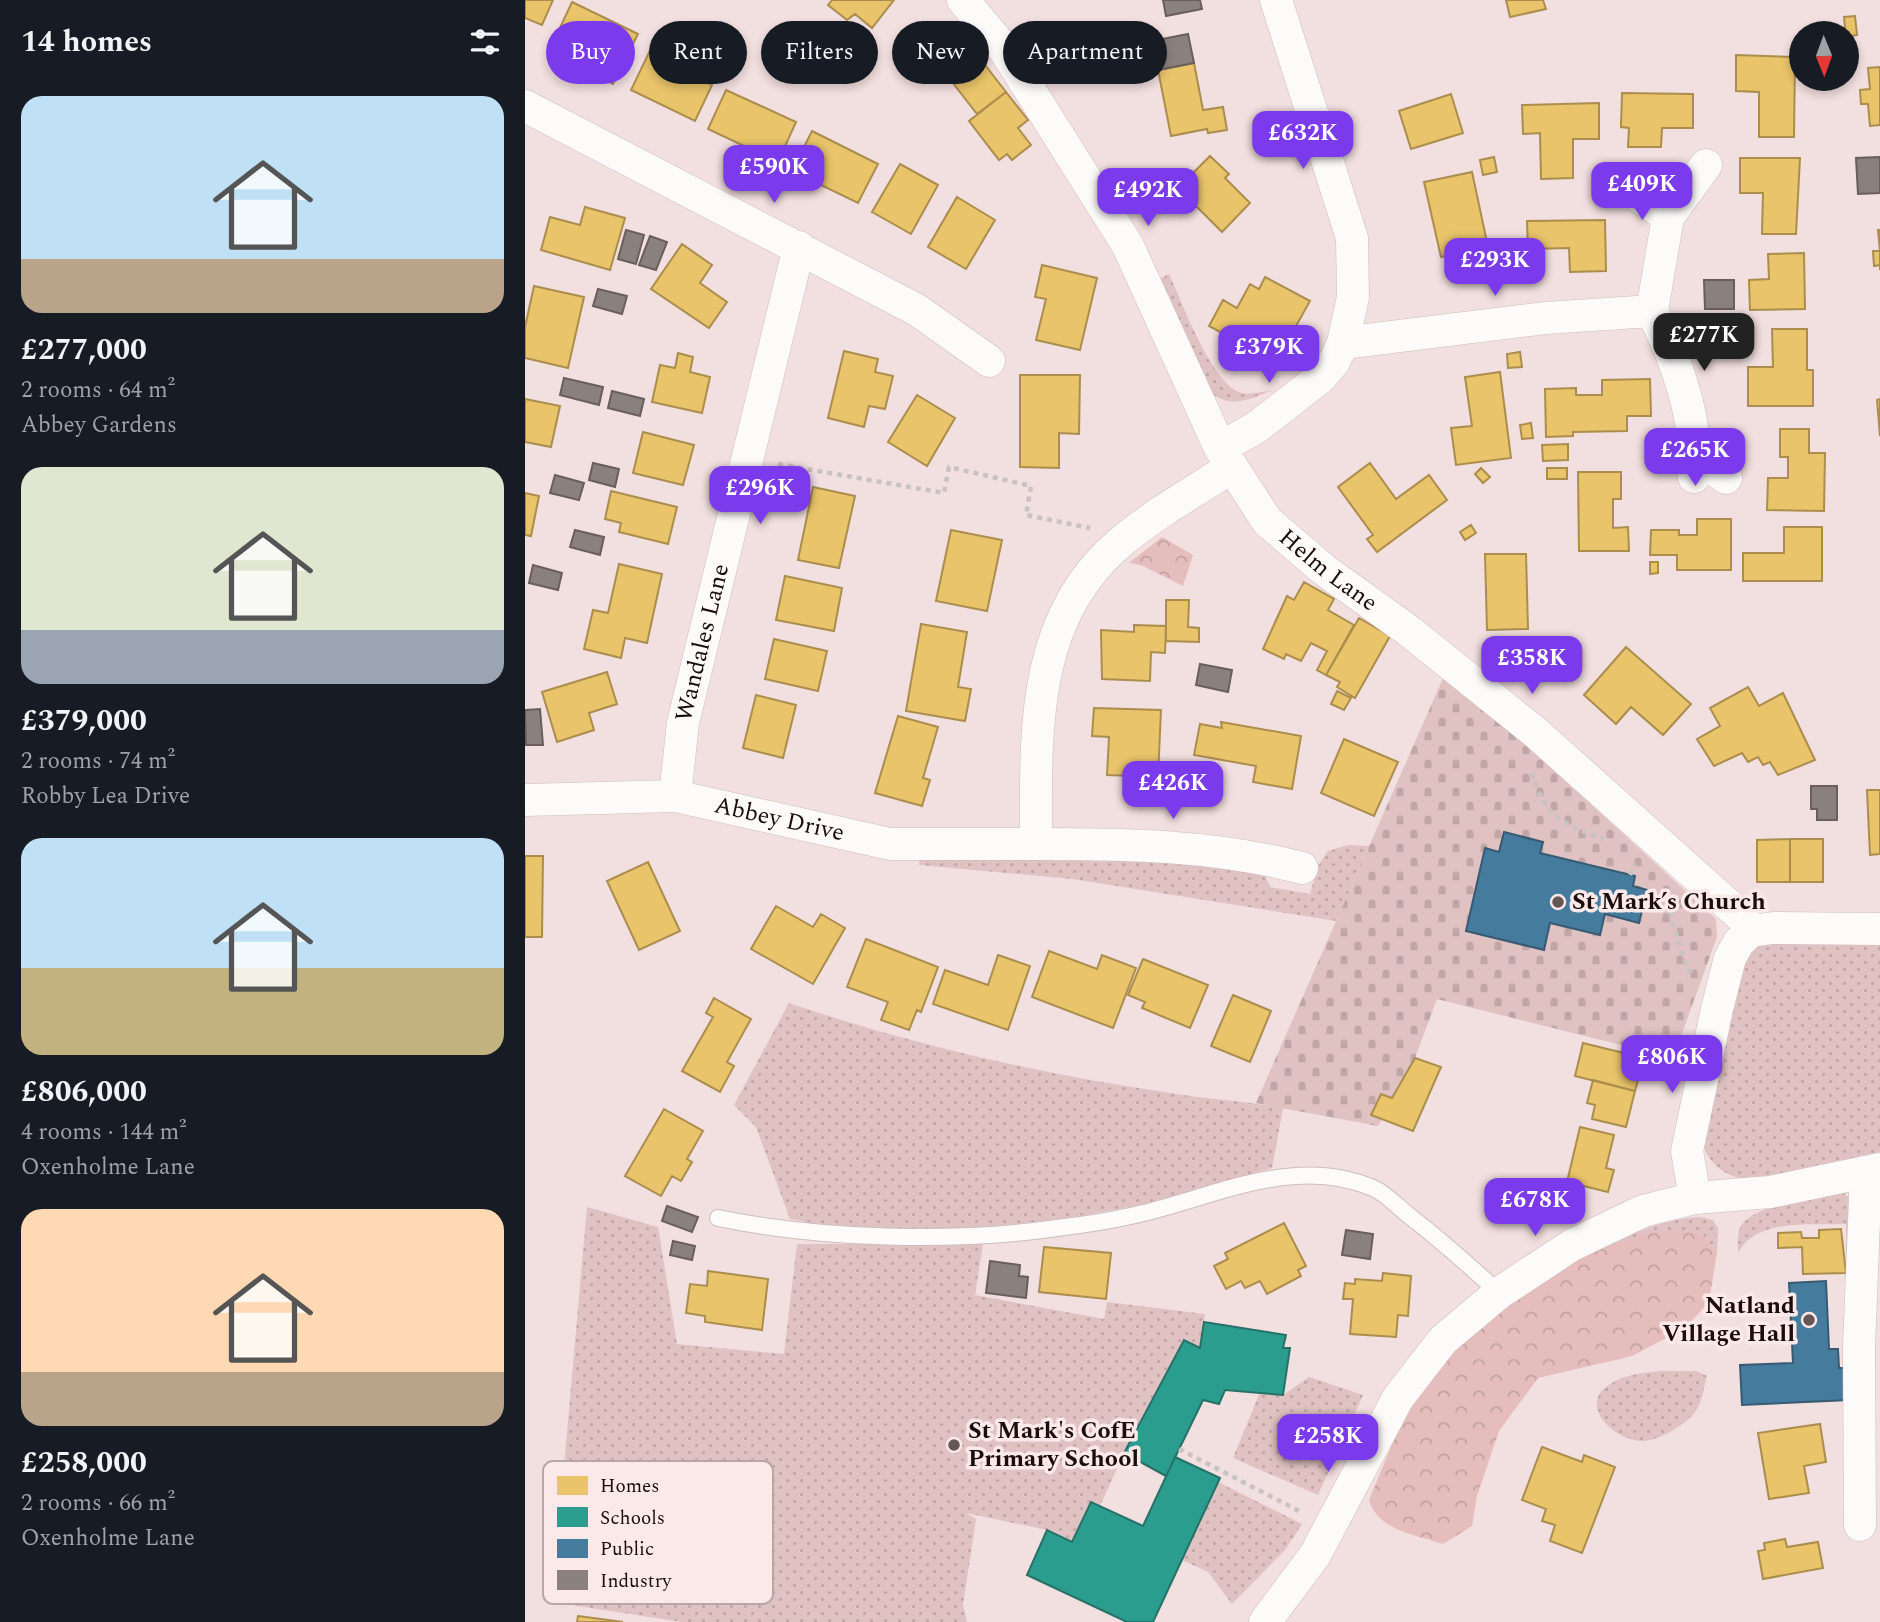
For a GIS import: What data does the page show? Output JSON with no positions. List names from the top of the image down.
{
  "streets": {
    "street": ["Helm Lane", "Wandales Lane", "Abbey Drive"]
  },
  "crossings": [
    ["Wandales Lane", "Abbey Drive"]
  ],
  "places": ["St Mark’s Church", "Natland Village Hall", "St Mark's CofE Primary School"],
  "legend": [
    "Homes",
    "Schools",
    "Public",
    "Industry"
  ],
  "north": "bottom",
  "page": {
    "heading": "14 homes",
    "chip": [
      "Buy",
      "Rent",
      "Filters",
      "New",
      "Apartment"
    ],
    "list": [
      {
        "name": "£277,000",
        "note": "2 rooms · 64 m² · Abbey Gardens"
      },
      {
        "name": "£379,000",
        "note": "2 rooms · 74 m² · Robby Lea Drive"
      },
      {
        "name": "£806,000",
        "note": "4 rooms · 144 m² · Oxenholme Lane"
      },
      {
        "name": "£258,000",
        "note": "2 rooms · 66 m² · Oxenholme Lane"
      }
    ],
    "price": [
      "£632K",
      "£590K",
      "£409K",
      "£492K",
      "£293K",
      "£277K",
      "£379K",
      "£265K",
      "£296K",
      "£358K",
      "£426K",
      "£806K",
      "£678K",
      "£258K"
    ]
  }
}
